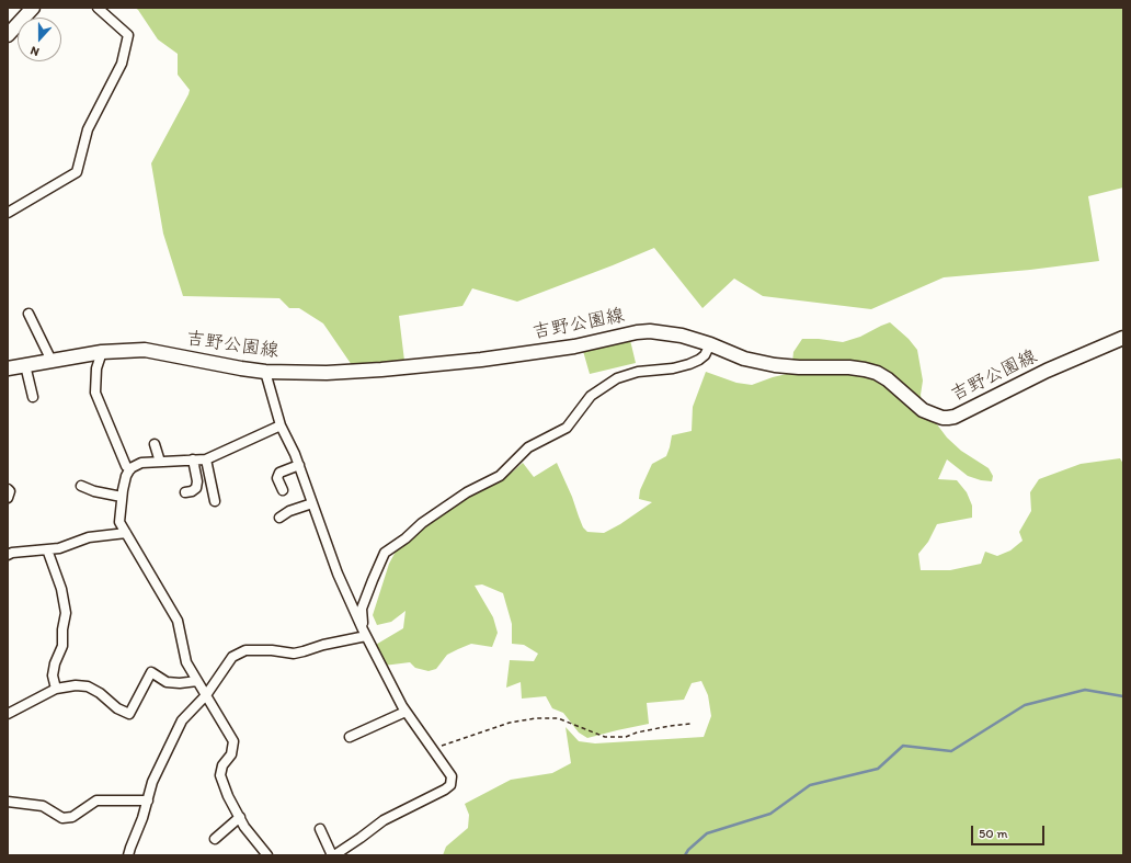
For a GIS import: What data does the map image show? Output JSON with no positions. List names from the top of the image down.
{
  "streets": {
    "main road": ["吉野公園線"]
  },
  "scale_bar": "50 m",
  "north": "bottom"
}
